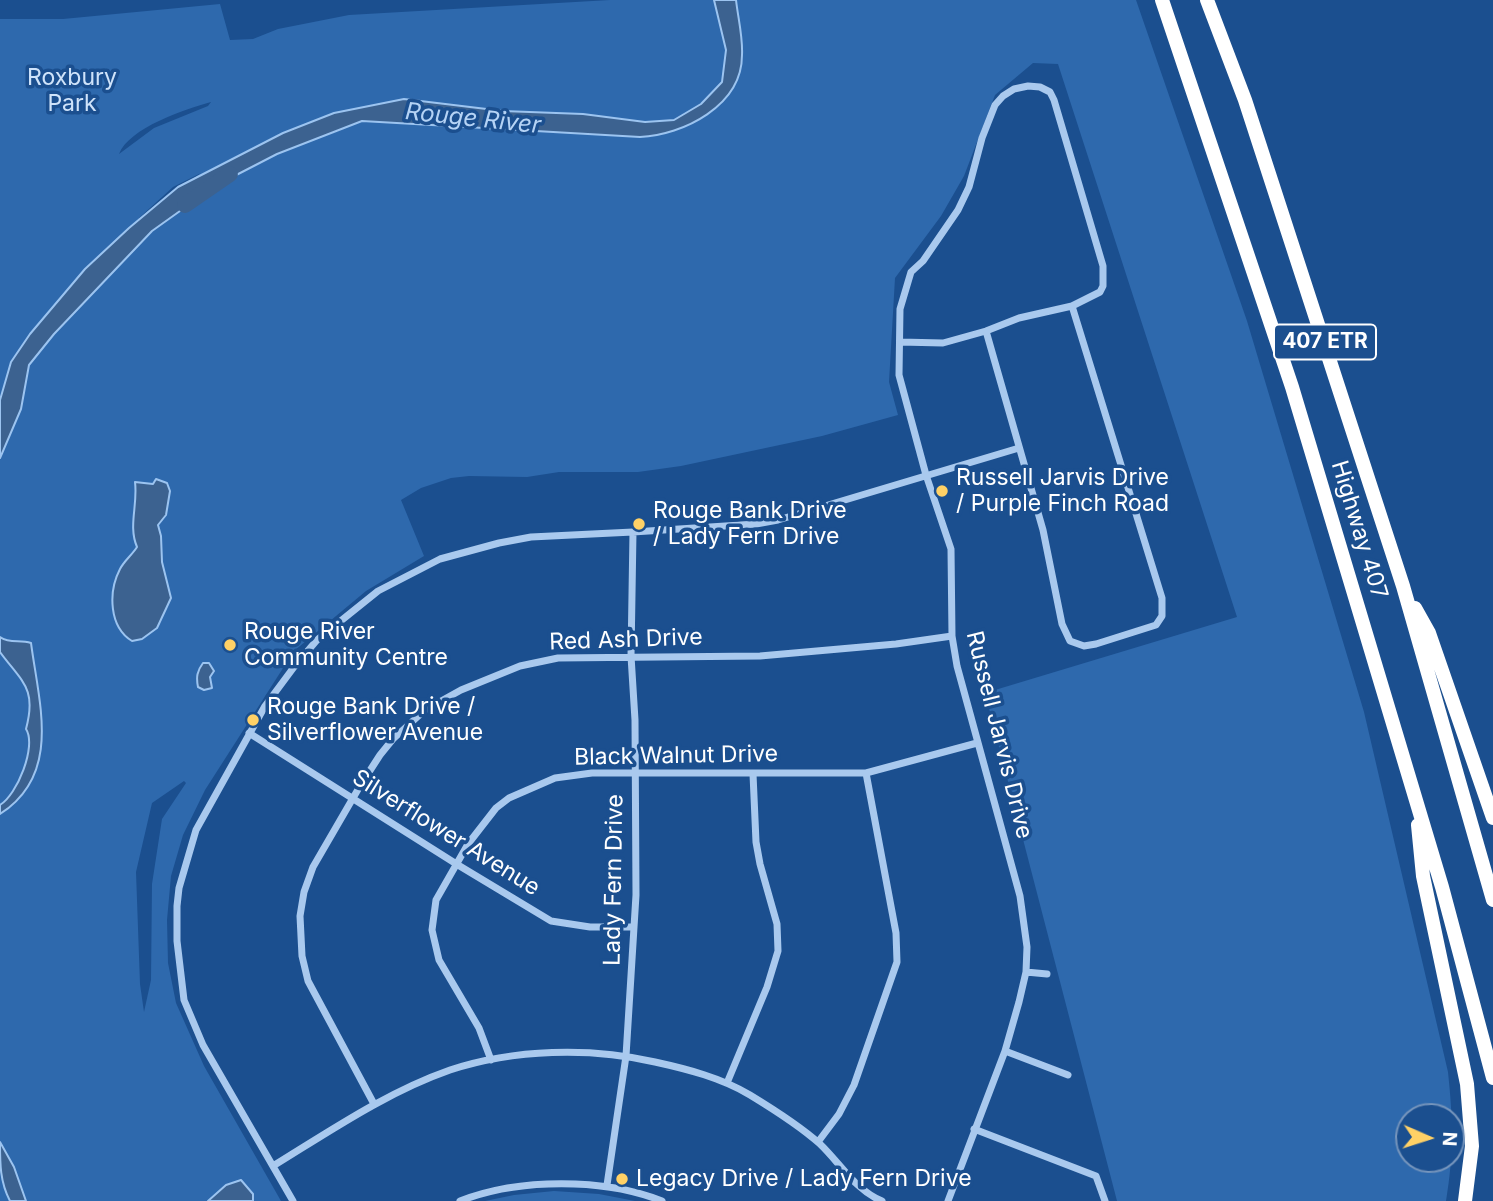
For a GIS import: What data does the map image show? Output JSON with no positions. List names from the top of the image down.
{
  "streets": {
    "highway": ["407 ETR", "Highway 407"],
    "street": [
      "Red Ash Drive",
      "Russell Jarvis Drive",
      "Black Walnut Drive",
      "Silverflower Avenue",
      "Lady Fern Drive"
    ]
  },
  "crossings": [
    ["Red Ash Drive", "Russell Jarvis Drive"],
    ["Red Ash Drive", "Silverflower Avenue"],
    ["Red Ash Drive", "Lady Fern Drive"],
    ["Russell Jarvis Drive", "Black Walnut Drive"],
    ["Black Walnut Drive", "Silverflower Avenue"],
    ["Black Walnut Drive", "Lady Fern Drive"],
    ["Silverflower Avenue", "Lady Fern Drive"]
  ],
  "water": ["Rouge River"],
  "parks": ["Roxbury Park"],
  "places": [
    "Russell Jarvis Drive / Purple Finch Road",
    "Rouge Bank Drive / Lady Fern Drive",
    "Rouge River Community Centre",
    "Rouge Bank Drive / Silverflower Avenue",
    "Legacy Drive / Lady Fern Drive"
  ],
  "north": "right"
}
